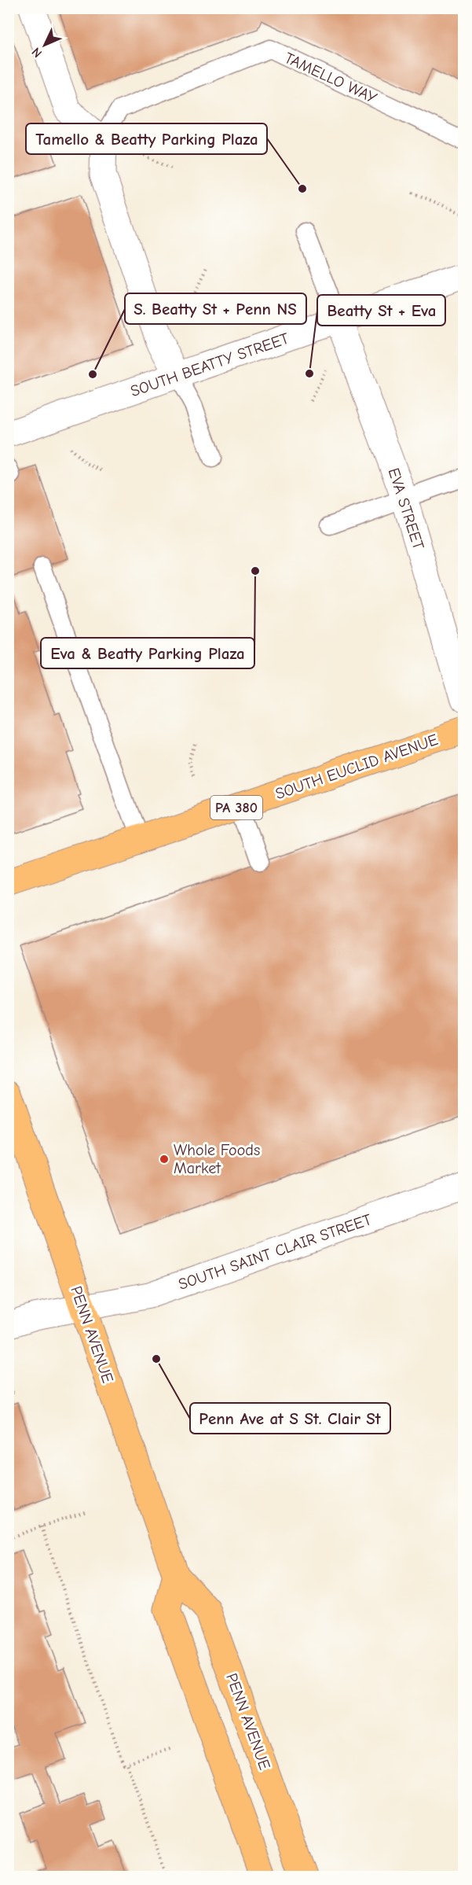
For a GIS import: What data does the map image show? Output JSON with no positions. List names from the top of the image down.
{
  "streets": {
    "main road": ["SOUTH EUCLID AVENUE", "PA 380", "PENN AVENUE"],
    "street": ["SOUTH BEATTY STREET", "EVA STREET", "SOUTH SAINT CLAIR STREET"],
    "lane": ["TAMELLO WAY"]
  },
  "crossings": [
    ["SOUTH BEATTY STREET", "EVA STREET"],
    ["SOUTH SAINT CLAIR STREET", "PENN AVENUE"]
  ],
  "places": [
    "Tamello & Beatty Parking Plaza",
    "Beatty St + Eva",
    "S. Beatty St + Penn NS",
    "Eva & Beatty Parking Plaza",
    "Whole Foods Market",
    "Penn Ave at S St. Clair St"
  ],
  "north": "bottom left"
}
